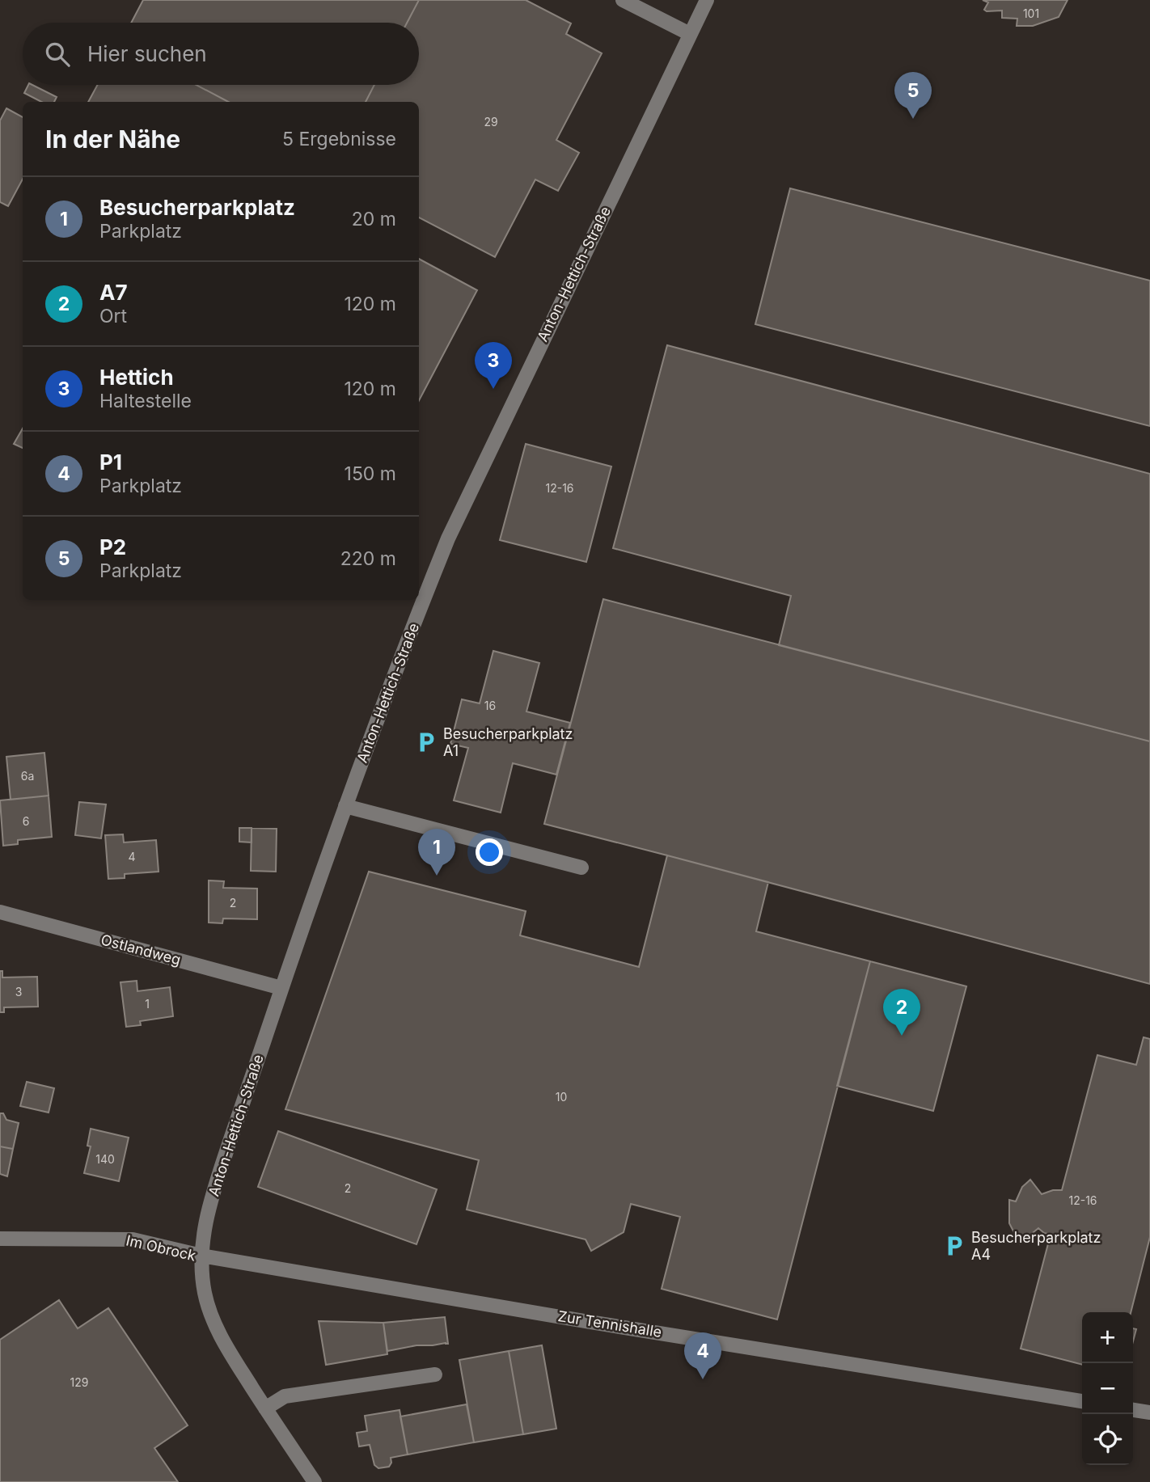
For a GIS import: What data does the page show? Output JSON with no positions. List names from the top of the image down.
{
  "streets": {
    "street": [
      "Anton-Hettich-Straße",
      "Ostlandweg",
      "Im Obrock",
      "Zur Tennishalle"
    ]
  },
  "crossings": [
    ["Anton-Hettich-Straße", "Ostlandweg"],
    ["Anton-Hettich-Straße", "Im Obrock"],
    ["Anton-Hettich-Straße", "Zur Tennishalle"],
    ["Im Obrock", "Zur Tennishalle"]
  ],
  "places": {
    "parking": ["Besucherparkplatz A1", "Besucherparkplatz A4"]
  },
  "house_numbers": [
    "101",
    "29",
    "12-16",
    "16",
    "6a",
    "6",
    "4",
    "2",
    "3",
    "1",
    "10",
    "140",
    "2",
    "12-16",
    "129"
  ],
  "page": {
    "search": "Hier suchen",
    "pins": [
      "5",
      "3",
      "1",
      "2",
      "4"
    ],
    "heading": ["In der Nähe", "5 Ergebnisse"],
    "list": [
      {
        "mark": "1",
        "name": "Besucherparkplatz",
        "note": "Parkplatz",
        "value": "20 m"
      },
      {
        "mark": "2",
        "name": "A7",
        "note": "Ort",
        "value": "120 m"
      },
      {
        "mark": "3",
        "name": "Hettich",
        "note": "Haltestelle",
        "value": "120 m"
      },
      {
        "mark": "4",
        "name": "P1",
        "note": "Parkplatz",
        "value": "150 m"
      },
      {
        "mark": "5",
        "name": "P2",
        "note": "Parkplatz",
        "value": "220 m"
      }
    ],
    "map_buttons": ["+", "−"]
  }
}
